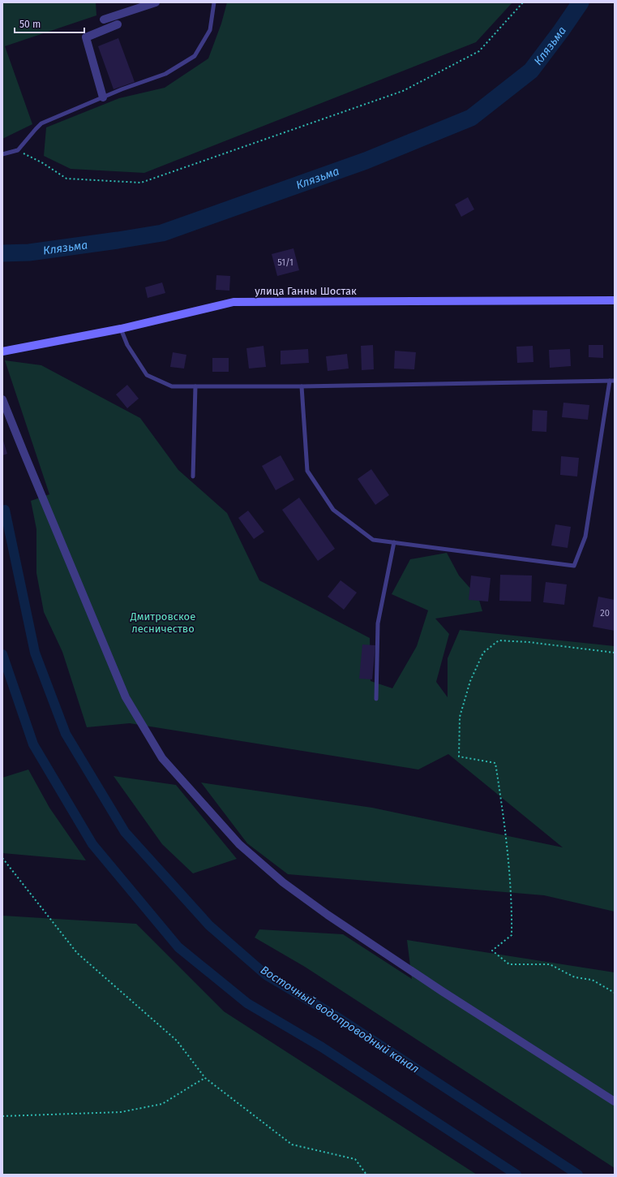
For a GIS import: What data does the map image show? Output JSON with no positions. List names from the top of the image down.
{
  "streets": {
    "main road": ["улица Ганны Шостак"]
  },
  "water": ["Клязьма", "Восточный водопроводный канал"],
  "parks": ["Дмитровское лесничество"],
  "house_numbers": ["51/1", "20"],
  "scale_bar": "50 m"
}
